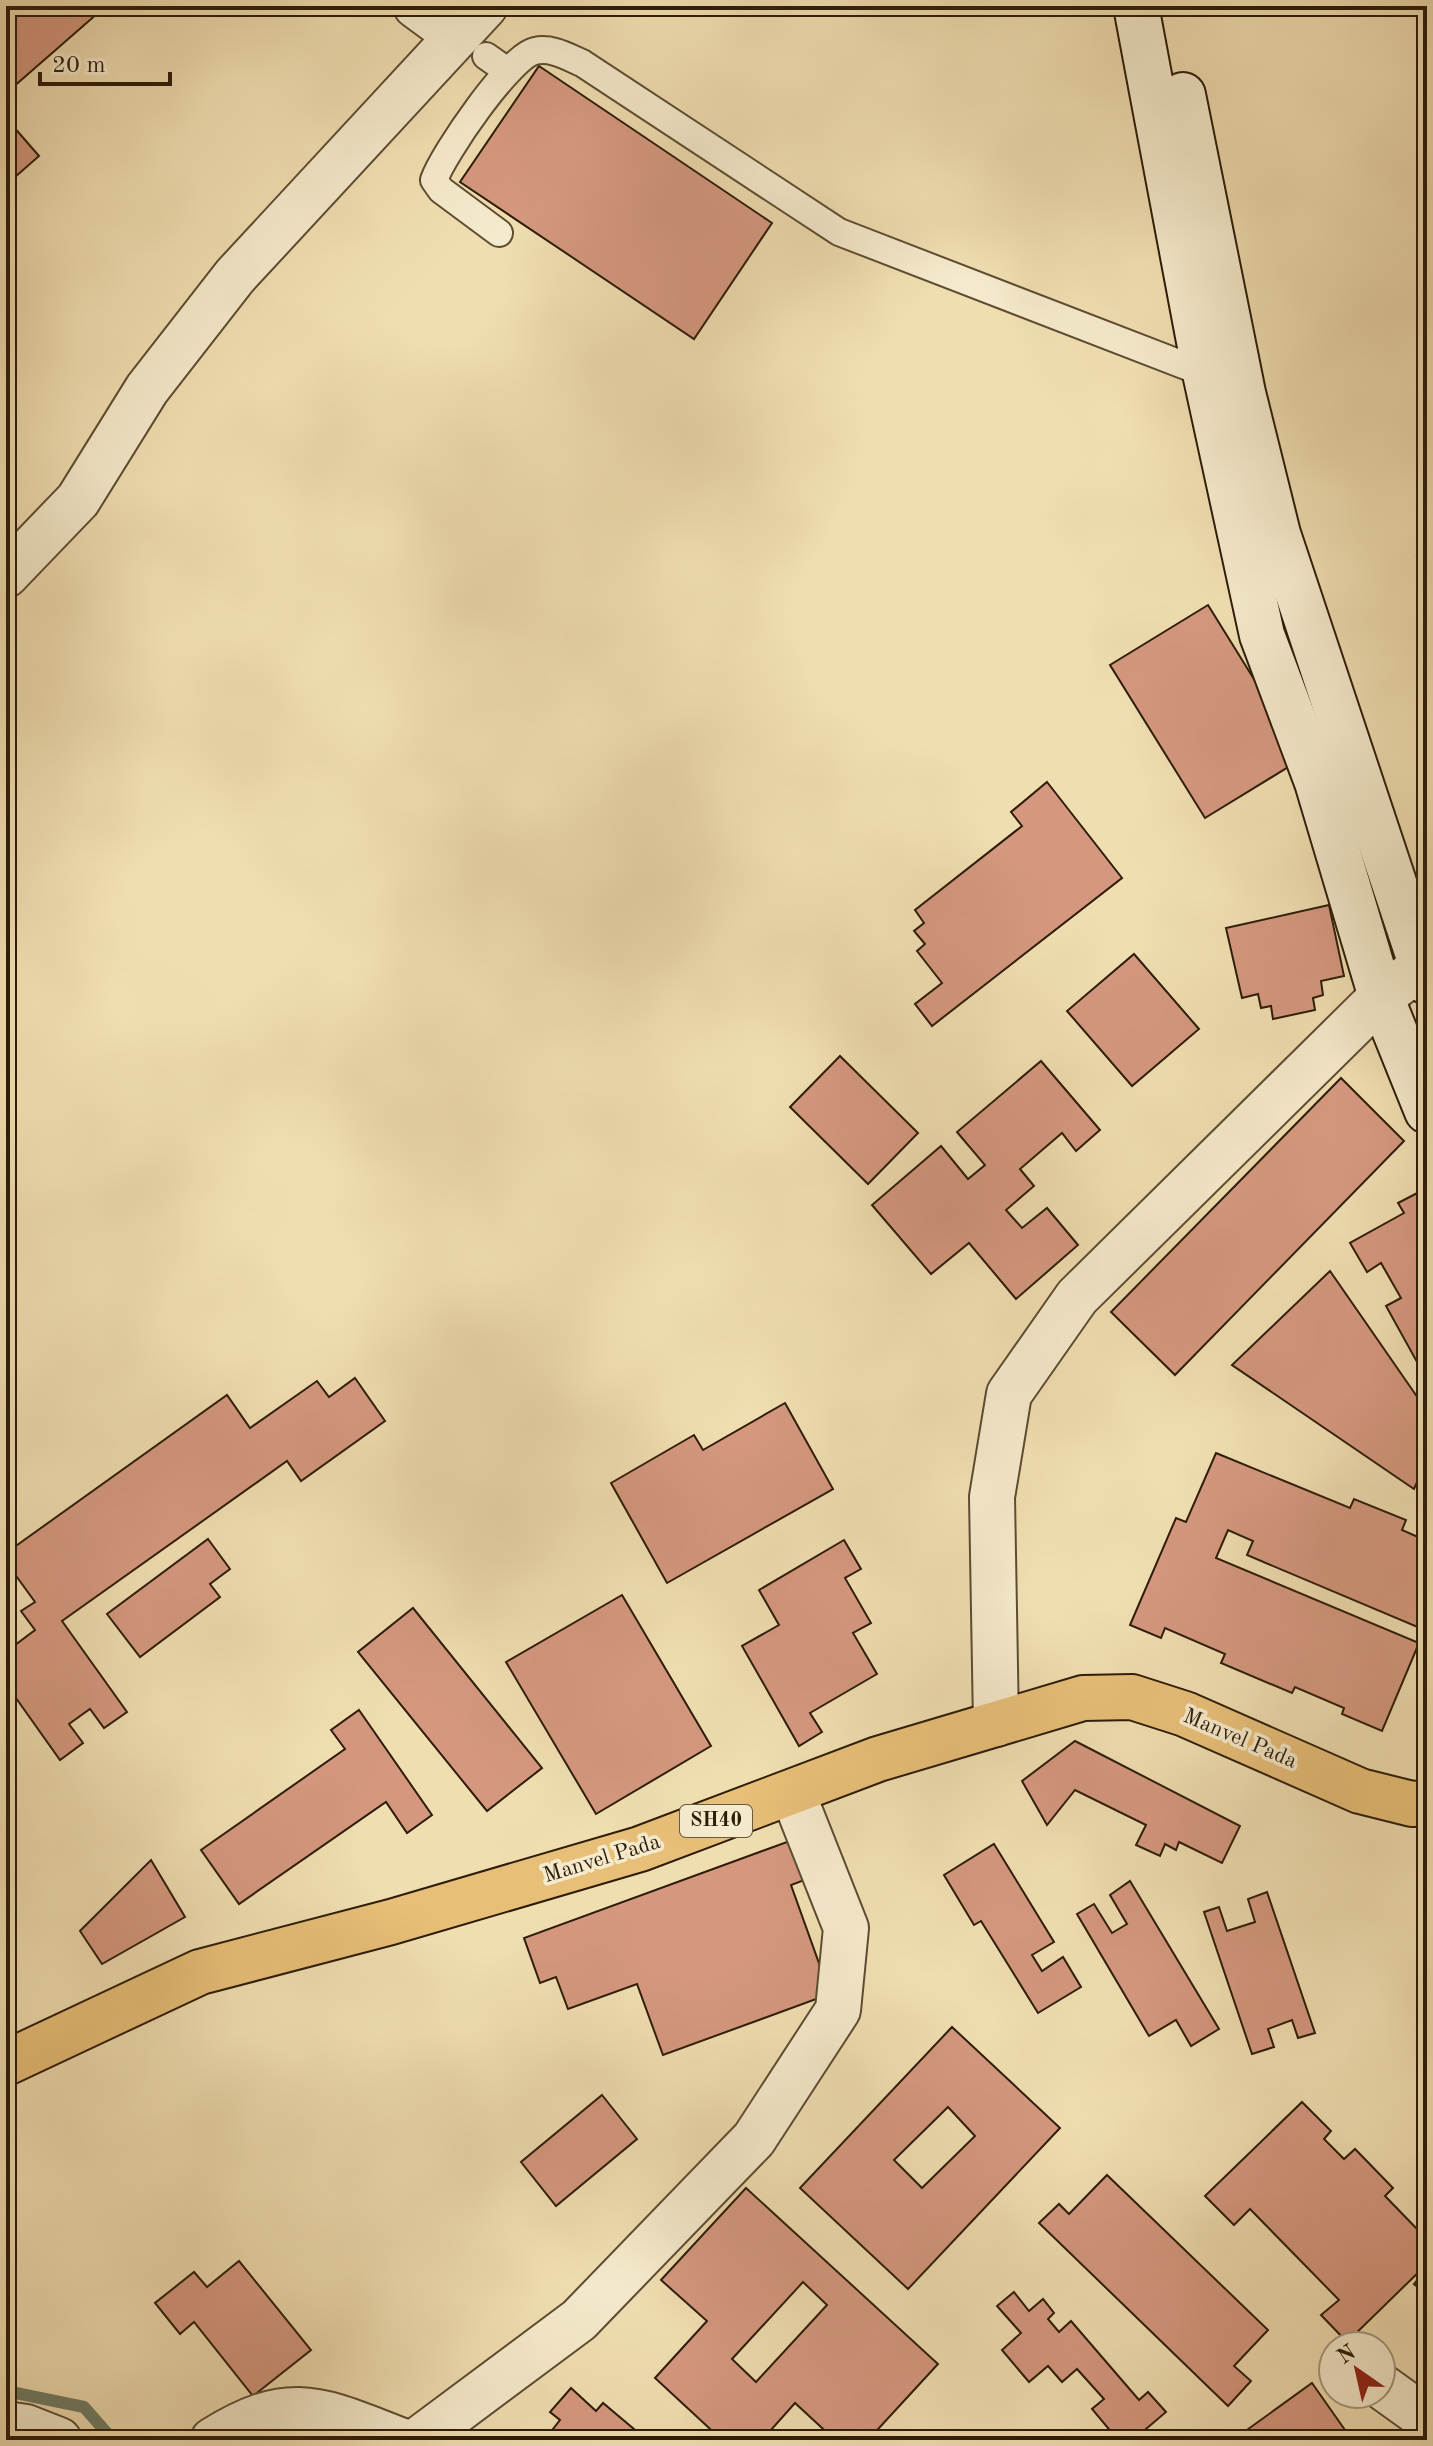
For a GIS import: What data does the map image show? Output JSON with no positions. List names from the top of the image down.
{
  "streets": {
    "main road": ["Manvel Pada", "SH40"]
  },
  "scale_bar": "20 m",
  "north": "top left"
}
